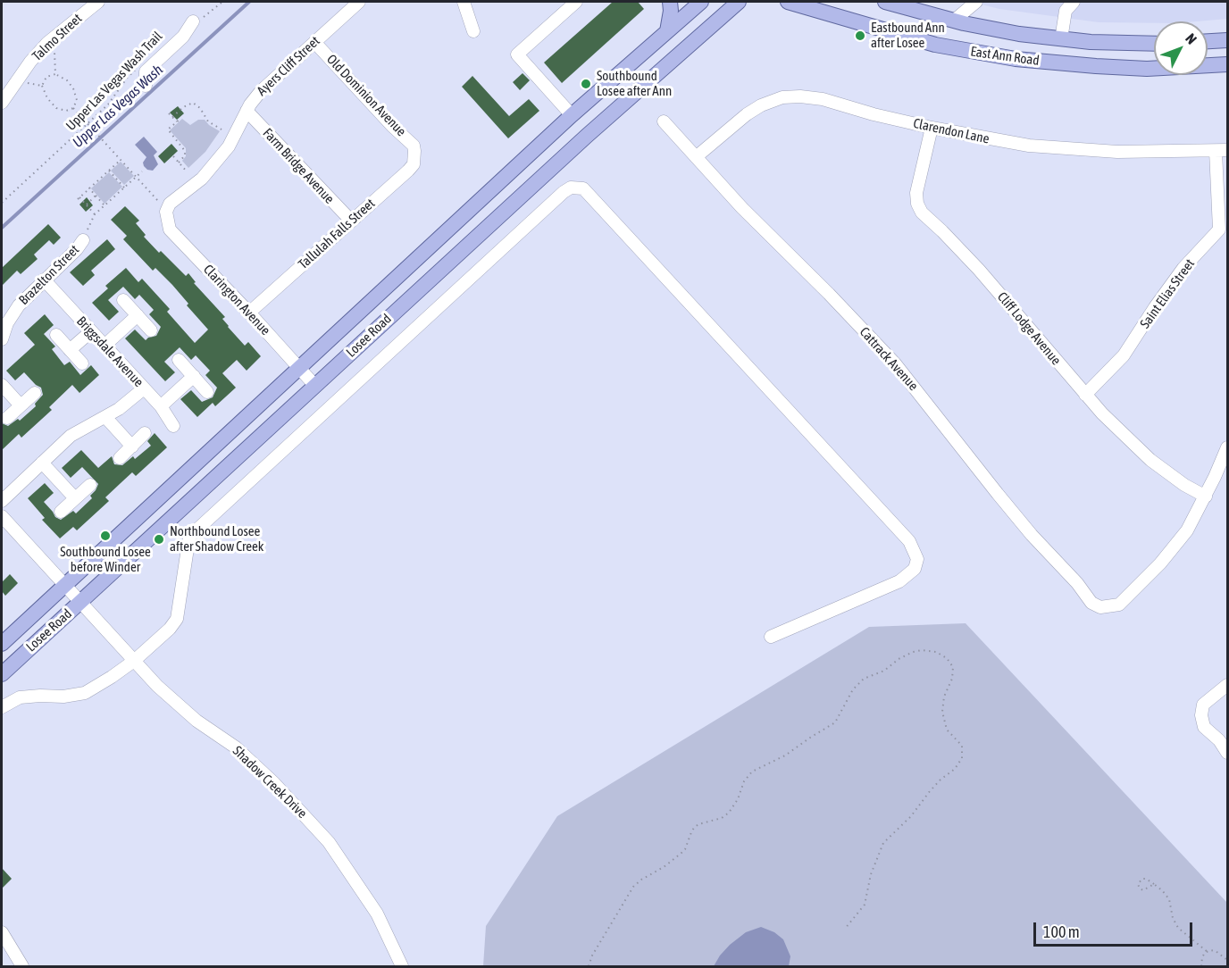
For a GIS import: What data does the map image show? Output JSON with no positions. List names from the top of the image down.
{
  "streets": {
    "main road": ["East Ann Road", "Losee Road"],
    "street": [
      "Talmo Street",
      "Ayers Cliff Street",
      "Old Dominion Avenue",
      "Clarendon Lane",
      "Farm Bridge Avenue",
      "Tallulah Falls Street",
      "Brazelton Street",
      "Saint Elias Street",
      "Clarington Avenue",
      "Cliff Lodge Avenue",
      "Briggsdale Avenue",
      "Cattrack Avenue",
      "Shadow Creek Drive"
    ],
    "path": ["Upper Las Vegas Wash Trail"]
  },
  "crossings": [
    ["Ayers Cliff Street", "Old Dominion Avenue"],
    ["Ayers Cliff Street", "Farm Bridge Avenue"],
    ["Ayers Cliff Street", "Clarington Avenue"],
    ["Old Dominion Avenue", "Tallulah Falls Street"],
    ["Clarendon Lane", "Saint Elias Street"],
    ["Clarendon Lane", "Cliff Lodge Avenue"],
    ["Clarendon Lane", "Cattrack Avenue"],
    ["Farm Bridge Avenue", "Tallulah Falls Street"],
    ["Tallulah Falls Street", "Clarington Avenue"],
    ["Brazelton Street", "Briggsdale Avenue"],
    ["Saint Elias Street", "Cliff Lodge Avenue"],
    ["Clarington Avenue", "Losee Road"],
    ["Cliff Lodge Avenue", "Cattrack Avenue"],
    ["Losee Road", "Shadow Creek Drive"]
  ],
  "water": ["Upper Las Vegas Wash"],
  "places": [
    "Eastbound Ann after Losee",
    "Southbound Losee after Ann",
    "Southbound Losee before Winder",
    "Northbound Losee after Shadow Creek"
  ],
  "scale_bar": "100 m",
  "north": "top right"
}
